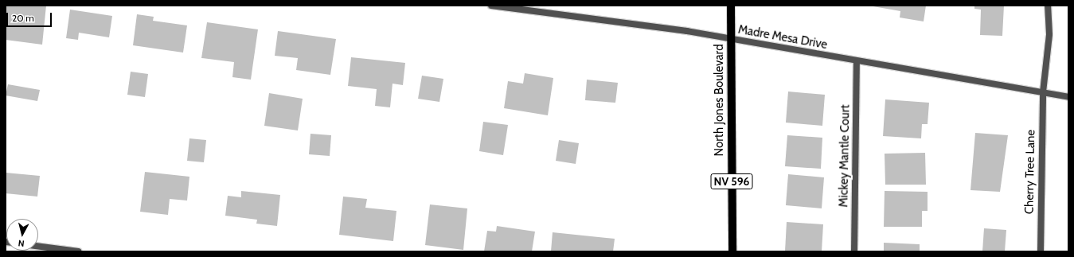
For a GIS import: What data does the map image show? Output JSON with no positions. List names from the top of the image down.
{
  "streets": {
    "main road": ["North Jones Boulevard", "NV 596"],
    "street": ["Madre Mesa Drive", "Mickey Mantle Court", "Cherry Tree Lane"]
  },
  "crossings": [
    ["Madre Mesa Drive", "North Jones Boulevard"],
    ["Madre Mesa Drive", "Mickey Mantle Court"],
    ["Madre Mesa Drive", "Cherry Tree Lane"]
  ],
  "scale_bar": "20 m",
  "north": "bottom"
}
